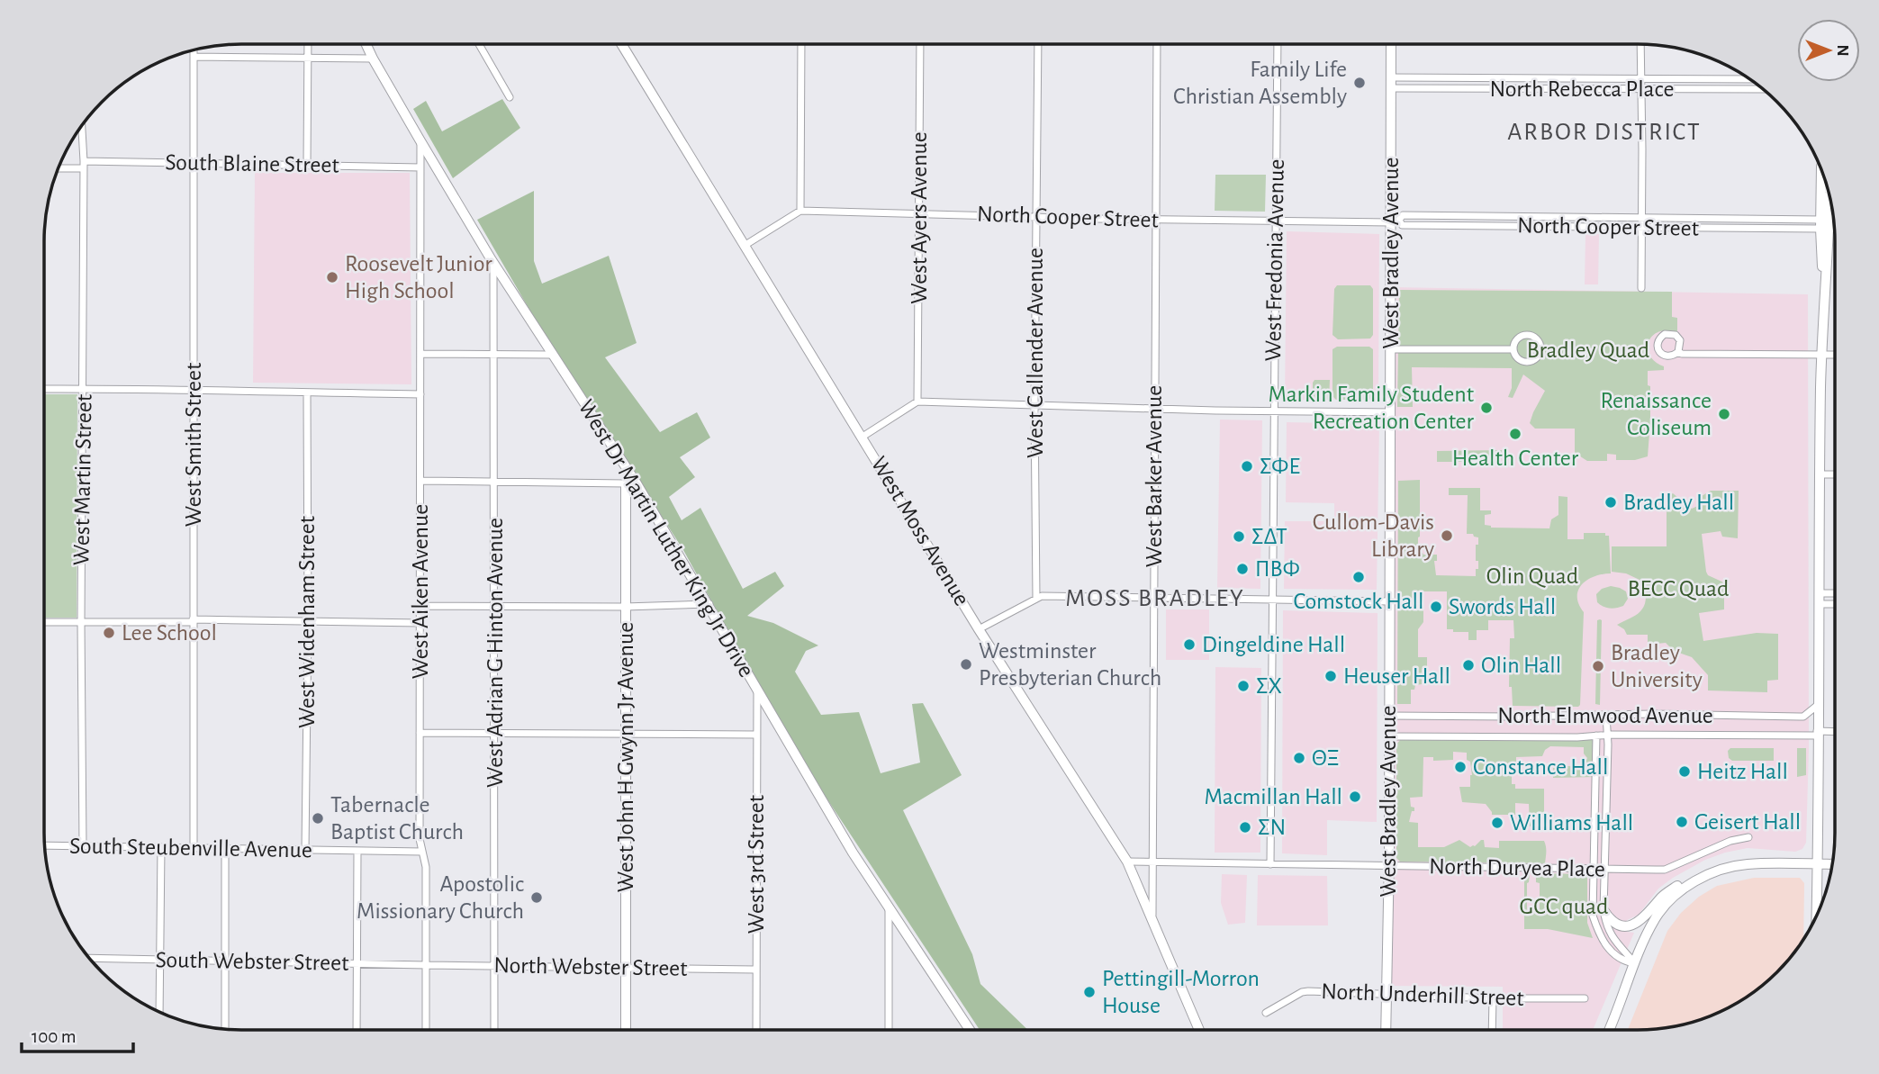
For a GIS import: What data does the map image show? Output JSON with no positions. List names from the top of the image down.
{
  "streets": {
    "street": [
      "North Rebecca Place",
      "South Blaine Street",
      "North Cooper Street",
      "West Ayers Avenue",
      "West Bradley Avenue",
      "West Fredonia Avenue",
      "West Callender Avenue",
      "West Smith Street",
      "West Barker Avenue",
      "West Martin Street",
      "West Moss Avenue",
      "West Dr Martin Luther King Jr Drive",
      "West Aiken Avenue",
      "West Widenham Street",
      "West Adrian G Hinton Avenue",
      "North Elmwood Avenue",
      "West John H Gwynn Jr Avenue",
      "South Steubenville Avenue",
      "West 3rd Street",
      "North Duryea Place",
      "South Webster Street",
      "North Webster Street",
      "North Underhill Street"
    ]
  },
  "crossings": [
    ["North Rebecca Place", "West Bradley Avenue"],
    ["South Blaine Street", "West Smith Street"],
    ["South Blaine Street", "West Martin Street"],
    ["South Blaine Street", "West Aiken Avenue"],
    ["North Cooper Street", "West Ayers Avenue"],
    ["North Cooper Street", "West Bradley Avenue"],
    ["North Cooper Street", "West Fredonia Avenue"],
    ["North Cooper Street", "West Callender Avenue"],
    ["North Cooper Street", "West Barker Avenue"],
    ["West Bradley Avenue", "North Elmwood Avenue"],
    ["West Bradley Avenue", "North Duryea Place"],
    ["West Bradley Avenue", "North Underhill Street"],
    ["West Fredonia Avenue", "North Duryea Place"],
    ["West Smith Street", "South Steubenville Avenue"],
    ["West Barker Avenue", "West Moss Avenue"],
    ["West Barker Avenue", "North Duryea Place"],
    ["West Martin Street", "South Steubenville Avenue"],
    ["West Moss Avenue", "North Duryea Place"],
    ["West Dr Martin Luther King Jr Drive", "West Aiken Avenue"],
    ["West Dr Martin Luther King Jr Drive", "West Adrian G Hinton Avenue"],
    ["West Dr Martin Luther King Jr Drive", "West John H Gwynn Jr Avenue"],
    ["West Dr Martin Luther King Jr Drive", "West 3rd Street"],
    ["West Aiken Avenue", "South Steubenville Avenue"],
    ["West Aiken Avenue", "South Webster Street"],
    ["West Aiken Avenue", "North Webster Street"],
    ["West Widenham Street", "South Steubenville Avenue"],
    ["West Adrian G Hinton Avenue", "North Webster Street"],
    ["West John H Gwynn Jr Avenue", "North Webster Street"],
    ["West 3rd Street", "North Webster Street"],
    ["South Webster Street", "North Webster Street"]
  ],
  "districts": ["ARBOR DISTRICT", "MOSS BRADLEY"],
  "parks": [
    "Bradley Quad",
    "Olin Quad",
    "BECC Quad",
    "GCC quad"
  ],
  "places": [
    "Family Life Christian Assembly",
    "Roosevelt Junior High School",
    "Markin Family Student Recreation Center",
    "Renaissance Coliseum",
    "Health Center",
    "ΣΦΕ",
    "Bradley Hall",
    "Cullom-Davis Library",
    "ΣΔΤ",
    "ΠΒΦ",
    "Comstock Hall",
    "Swords Hall",
    "Lee School",
    "Dingeldine Hall",
    "Westminster Presbyterian Church",
    "Olin Hall",
    "Bradley University",
    "Heuser Hall",
    "ΣΧ",
    "ΘΞ",
    "Constance Hall",
    "Heitz Hall",
    "Macmillan Hall",
    "Tabernacle Baptist Church",
    "Geisert Hall",
    "Williams Hall",
    "ΣΝ",
    "Apostolic Missionary Church",
    "Pettingill-Morron House"
  ],
  "scale_bar": "100 m",
  "north": "right"
}
